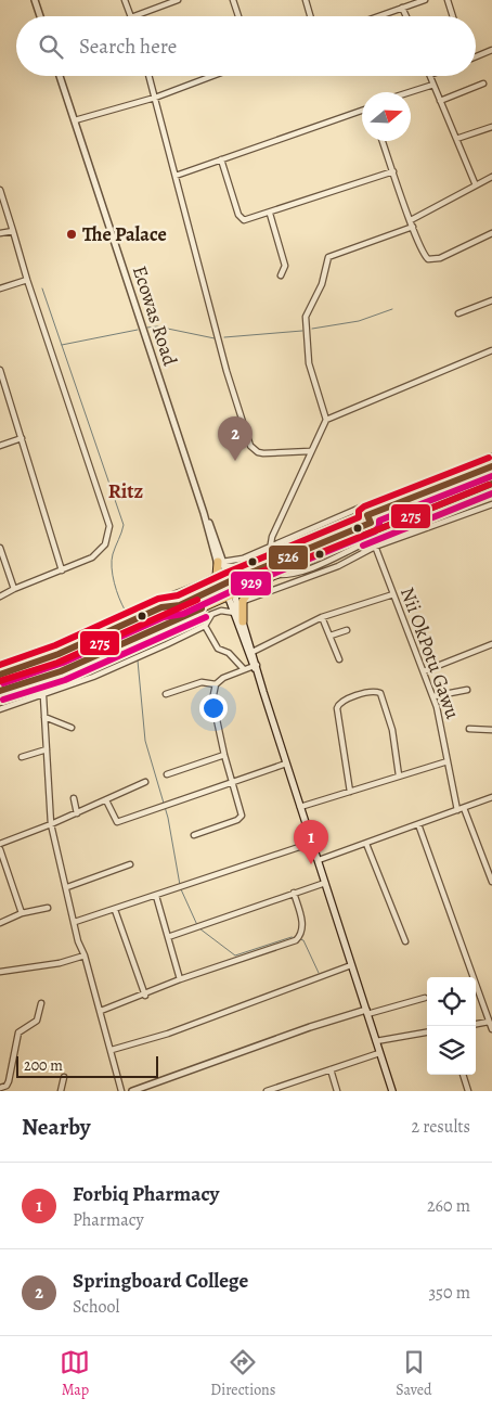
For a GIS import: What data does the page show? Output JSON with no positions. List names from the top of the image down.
{
  "streets": {
    "street": ["Ecowas Road", "Nii OkPotu Gawu"]
  },
  "districts": ["Ritz"],
  "places": ["The Palace"],
  "lines": ["transit line 275", "transit line 526", "transit line 929"],
  "scale_bar": "200 m",
  "north": "right",
  "page": {
    "search": "Search here",
    "pins": ["2", "1"],
    "scale": "200 m",
    "heading": ["Nearby", "2 results"],
    "list": [
      {
        "mark": "1",
        "name": "Forbiq Pharmacy",
        "note": "Pharmacy",
        "value": "260 m"
      },
      {
        "mark": "2",
        "name": "Springboard College",
        "note": "School",
        "value": "350 m"
      }
    ],
    "nav": ["Map", "Directions", "Saved"]
  }
}
